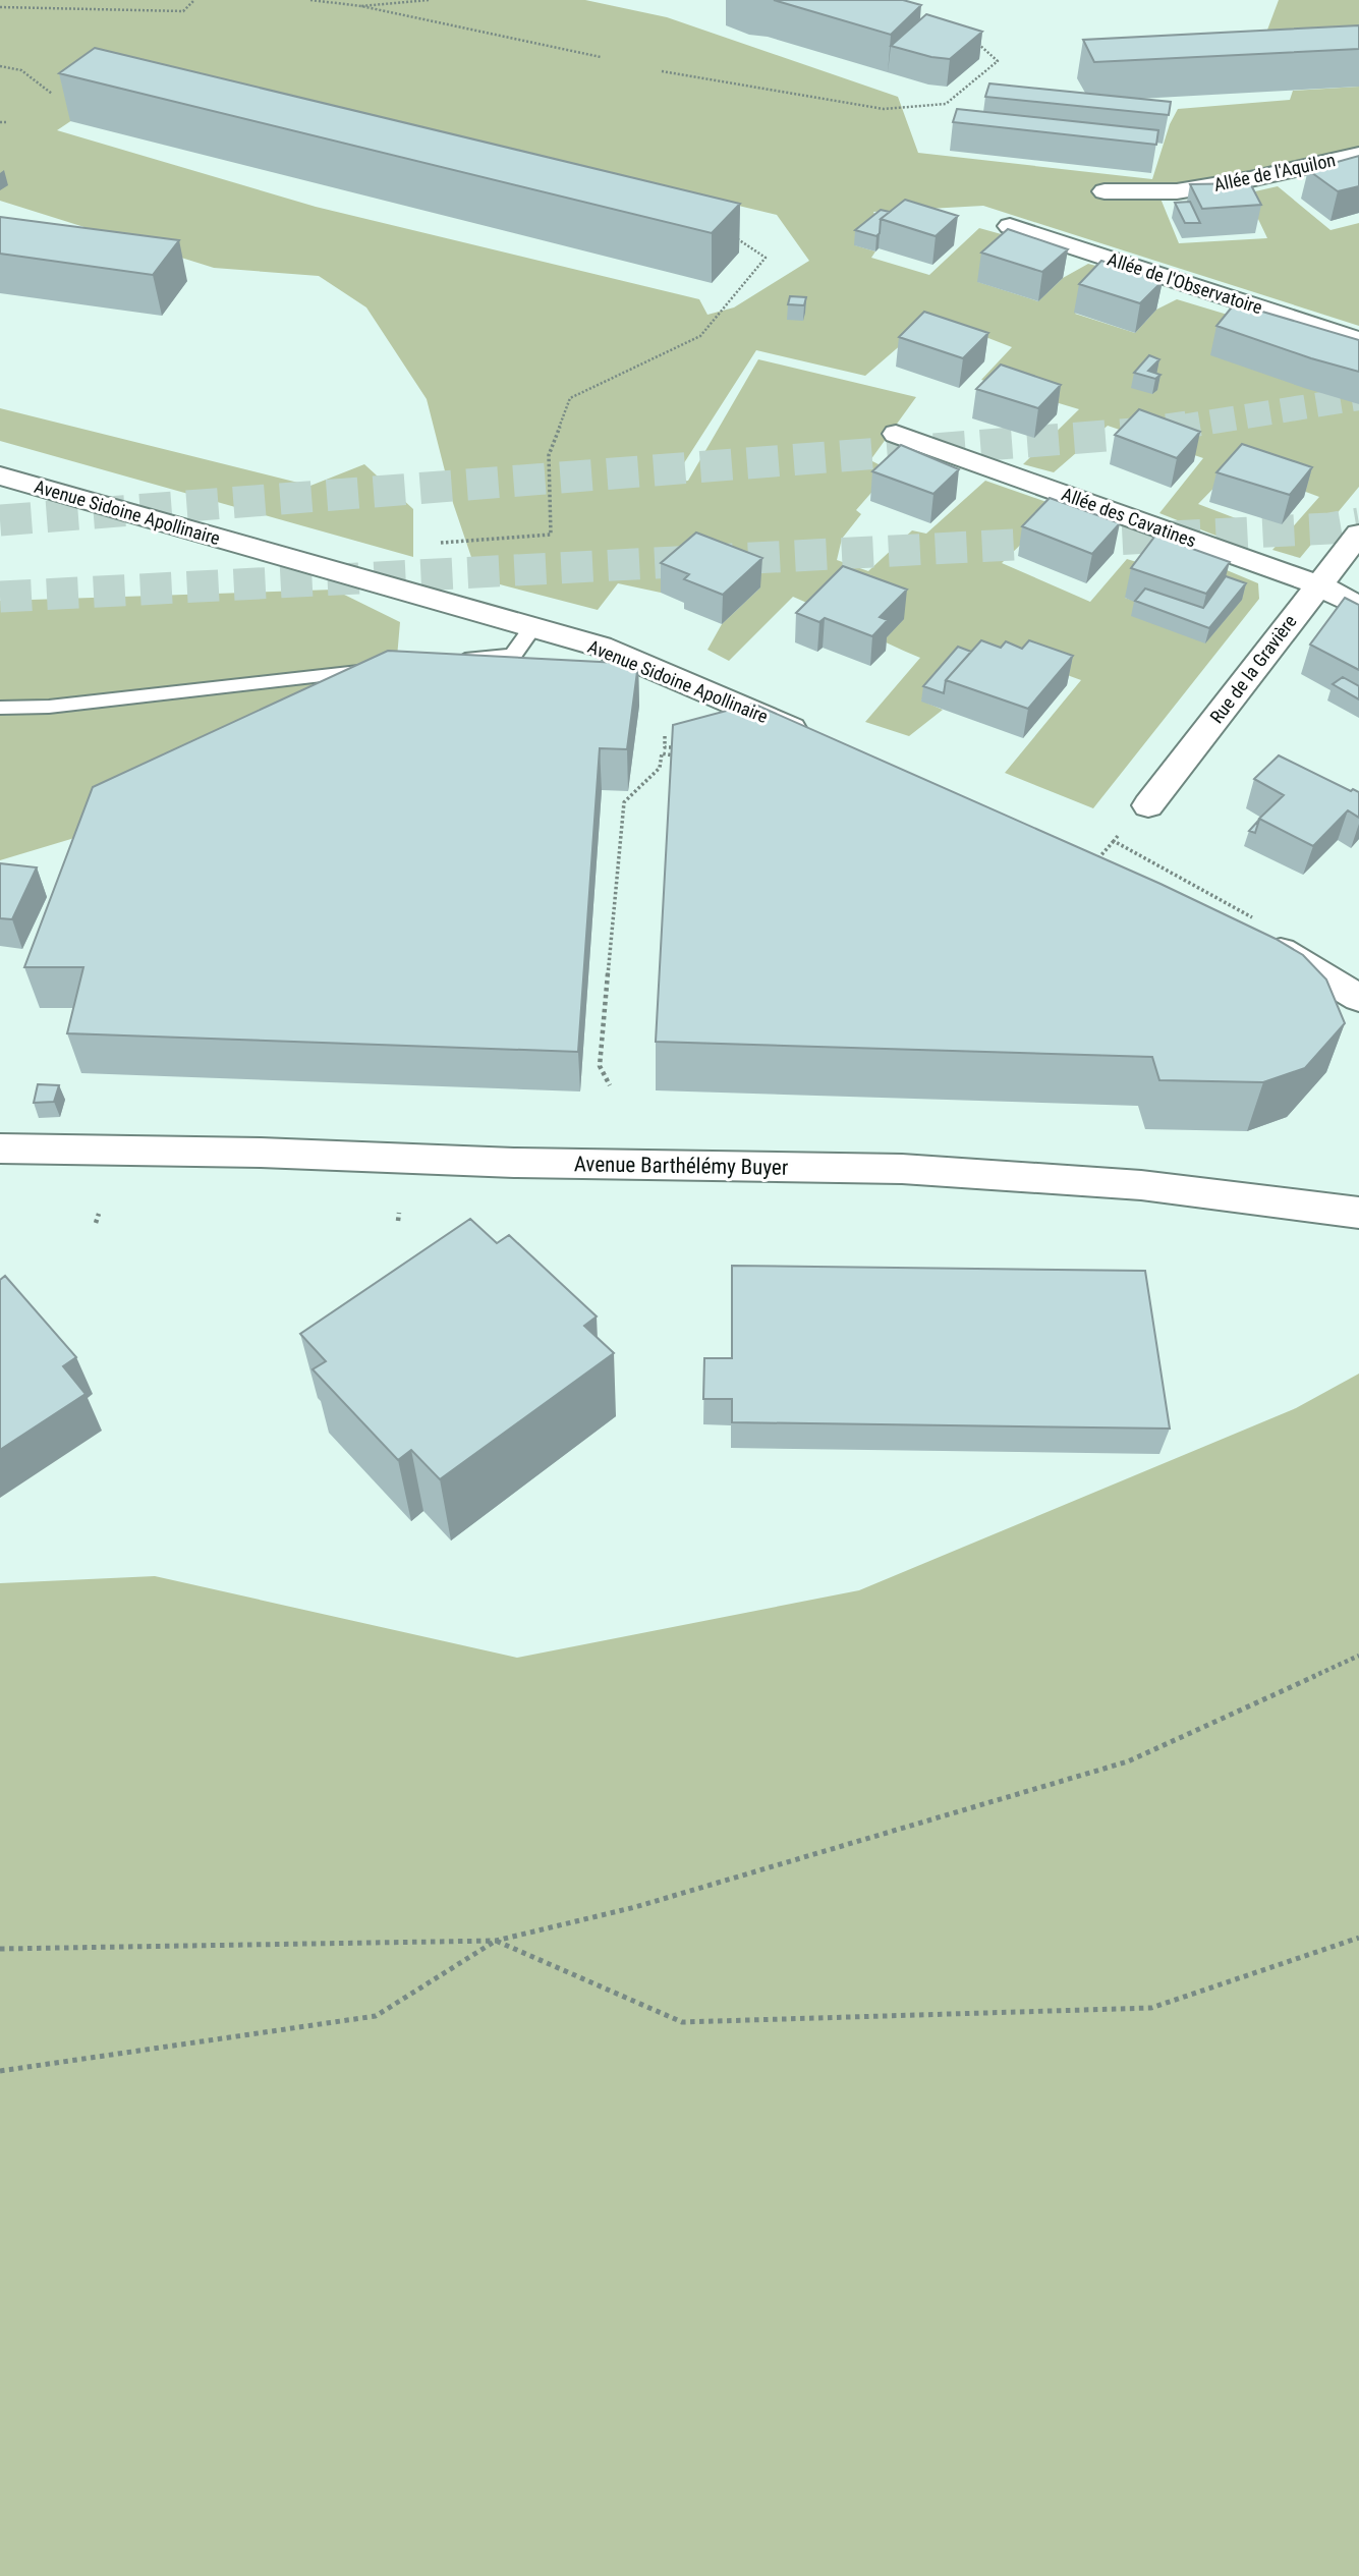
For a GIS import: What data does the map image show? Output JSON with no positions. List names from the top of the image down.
{
  "streets": {
    "main road": [
      "Allée de l'Aquilon",
      "Allée de l'Observatoire",
      "Avenue Sidoine Apollinaire",
      "Allée des Cavatines",
      "Rue de la Gravière",
      "Avenue Barthélémy Buyer"
    ]
  },
  "crossings": [
    ["Allée des Cavatines", "Rue de la Gravière"]
  ]
}
